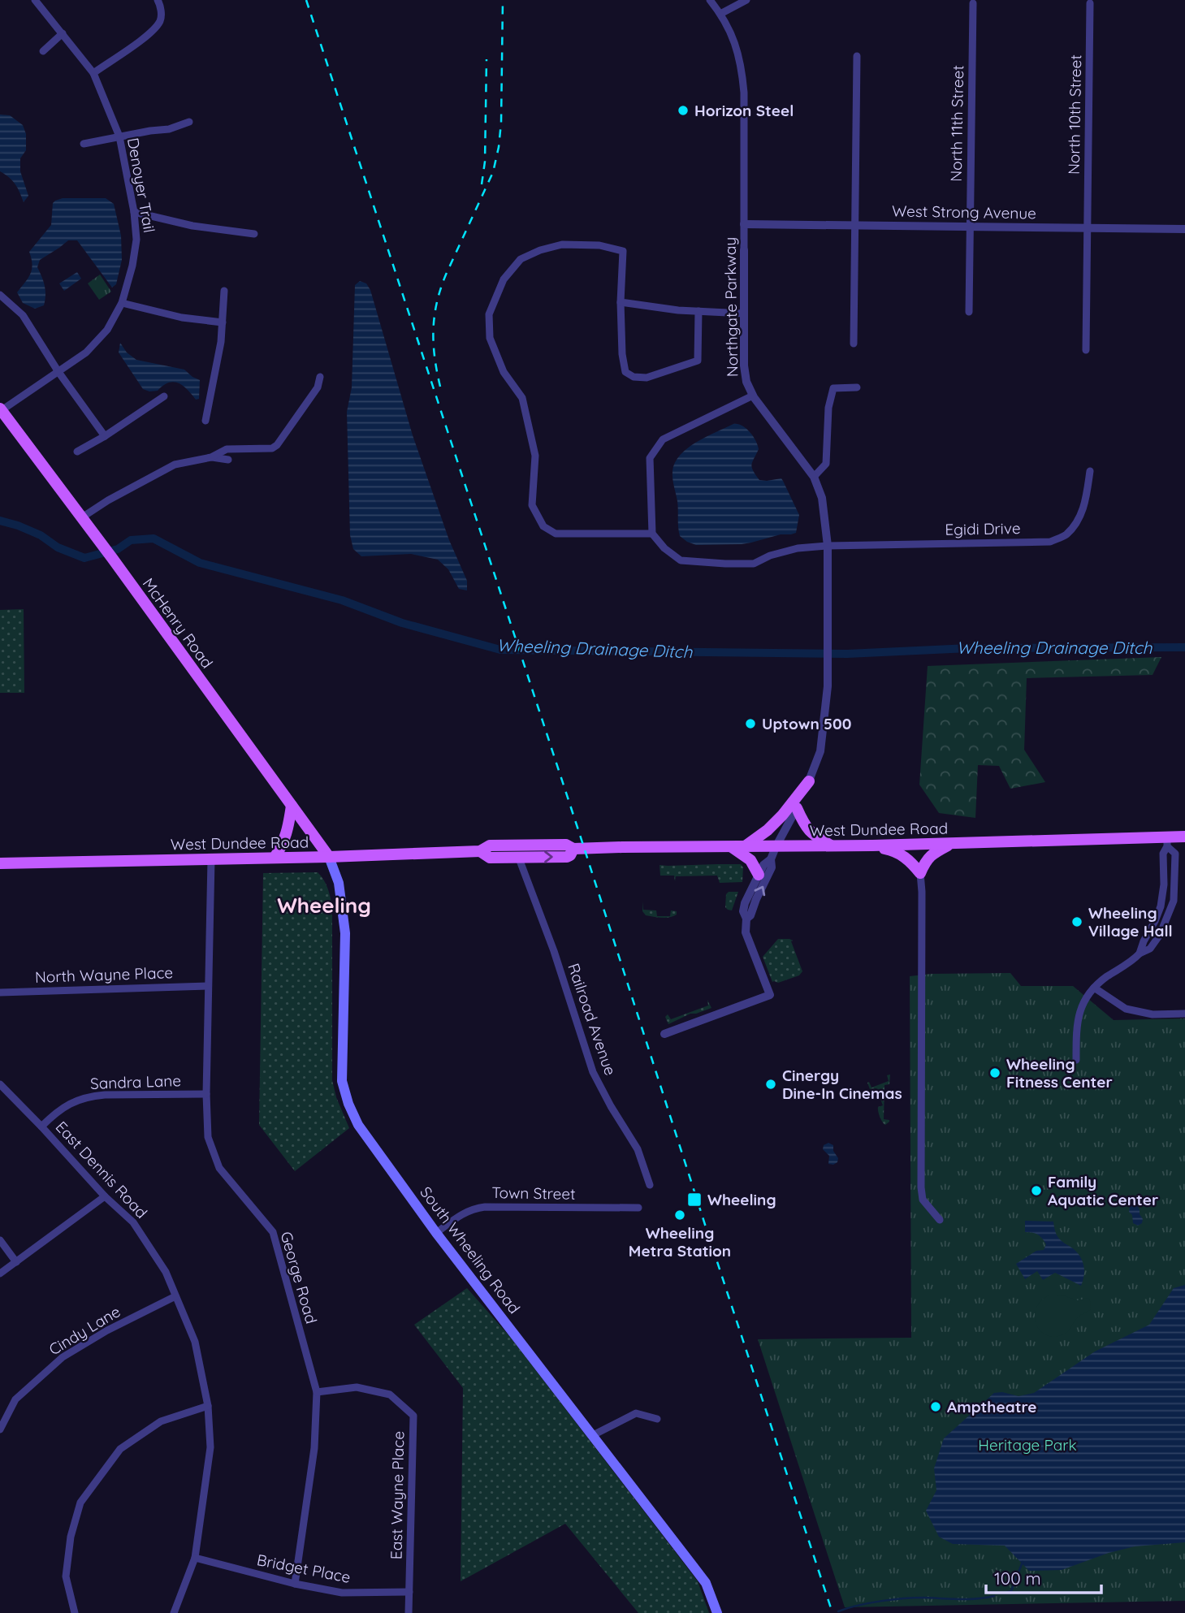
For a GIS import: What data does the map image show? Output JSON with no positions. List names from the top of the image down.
{
  "streets": {
    "main road": ["McHenry Road", "West Dundee Road", "South Wheeling Road"],
    "street": [
      "North 10th Street",
      "North 11th Street",
      "Denoyer Trail",
      "West Strong Avenue",
      "Northgate Parkway",
      "Egidi Drive",
      "North Wayne Place",
      "Railroad Avenue",
      "Sandra Lane",
      "East Dennis Road",
      "Town Street",
      "George Road",
      "Cindy Lane",
      "East Wayne Place",
      "Bridget Place"
    ]
  },
  "crossings": [
    ["North 10th Street", "West Strong Avenue"],
    ["North 11th Street", "West Strong Avenue"],
    ["Denoyer Trail", "McHenry Road"],
    ["West Strong Avenue", "Northgate Parkway"],
    ["Northgate Parkway", "Egidi Drive"],
    ["Northgate Parkway", "West Dundee Road"],
    ["McHenry Road", "West Dundee Road"],
    ["McHenry Road", "South Wheeling Road"],
    ["West Dundee Road", "Railroad Avenue"],
    ["West Dundee Road", "South Wheeling Road"],
    ["West Dundee Road", "George Road"],
    ["North Wayne Place", "George Road"],
    ["Sandra Lane", "East Dennis Road"],
    ["Sandra Lane", "George Road"],
    ["East Dennis Road", "Cindy Lane"],
    ["East Dennis Road", "Bridget Place"],
    ["Town Street", "South Wheeling Road"],
    ["George Road", "East Wayne Place"],
    ["George Road", "Bridget Place"],
    ["East Wayne Place", "Bridget Place"]
  ],
  "districts": ["Wheeling"],
  "water": ["Wheeling Drainage Ditch"],
  "parks": ["Heritage Park"],
  "places": {
    "other": [
      "Horizon Steel",
      "Uptown 500",
      "Wheeling Village Hall",
      "Wheeling Fitness Center",
      "Cinergy Dine-In Cinemas",
      "Family Aquatic Center",
      "Wheeling Metra Station",
      "Amptheatre"
    ],
    "transit": ["Wheeling"]
  },
  "scale_bar": "100 m"
}
